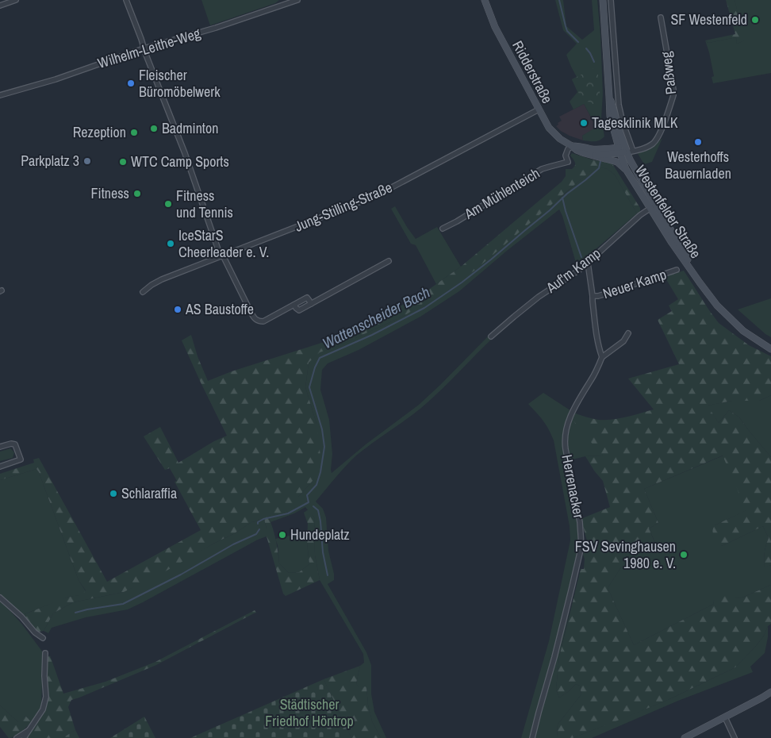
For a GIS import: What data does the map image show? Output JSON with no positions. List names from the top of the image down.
{
  "streets": {
    "street": [
      "Wilhelm-Leithe-Weg",
      "Ridderstraße",
      "Paßweg",
      "Am Mühlenteich",
      "Jung-Stilling-Straße",
      "Westenfelder Straße",
      "Auf'm Kamp",
      "Neuer Kamp",
      "Herrenacker"
    ]
  },
  "crossings": [
    ["Ridderstraße", "Paßweg"],
    ["Ridderstraße", "Am Mühlenteich"],
    ["Ridderstraße", "Jung-Stilling-Straße"],
    ["Ridderstraße", "Westenfelder Straße"],
    ["Paßweg", "Westenfelder Straße"],
    ["Westenfelder Straße", "Auf'm Kamp"]
  ],
  "water": ["Wattenscheider Bach"],
  "parks": ["Städtischer Friedhof Höntrop"],
  "places": [
    "SF Westenfeld",
    "Fleischer Büromöbelwerk",
    "Tagesklinik MLK",
    "Badminton",
    "Rezeption",
    "Westerhoffs Bauernladen",
    "Parkplatz 3",
    "WTC Camp Sports",
    "Fitness",
    "Fitness und Tennis",
    "IceStarS Cheerleader e. V.",
    "AS Baustoffe",
    "Schlaraffia",
    "Hundeplatz",
    "FSV Sevinghausen 1980 e. V."
  ]
}
